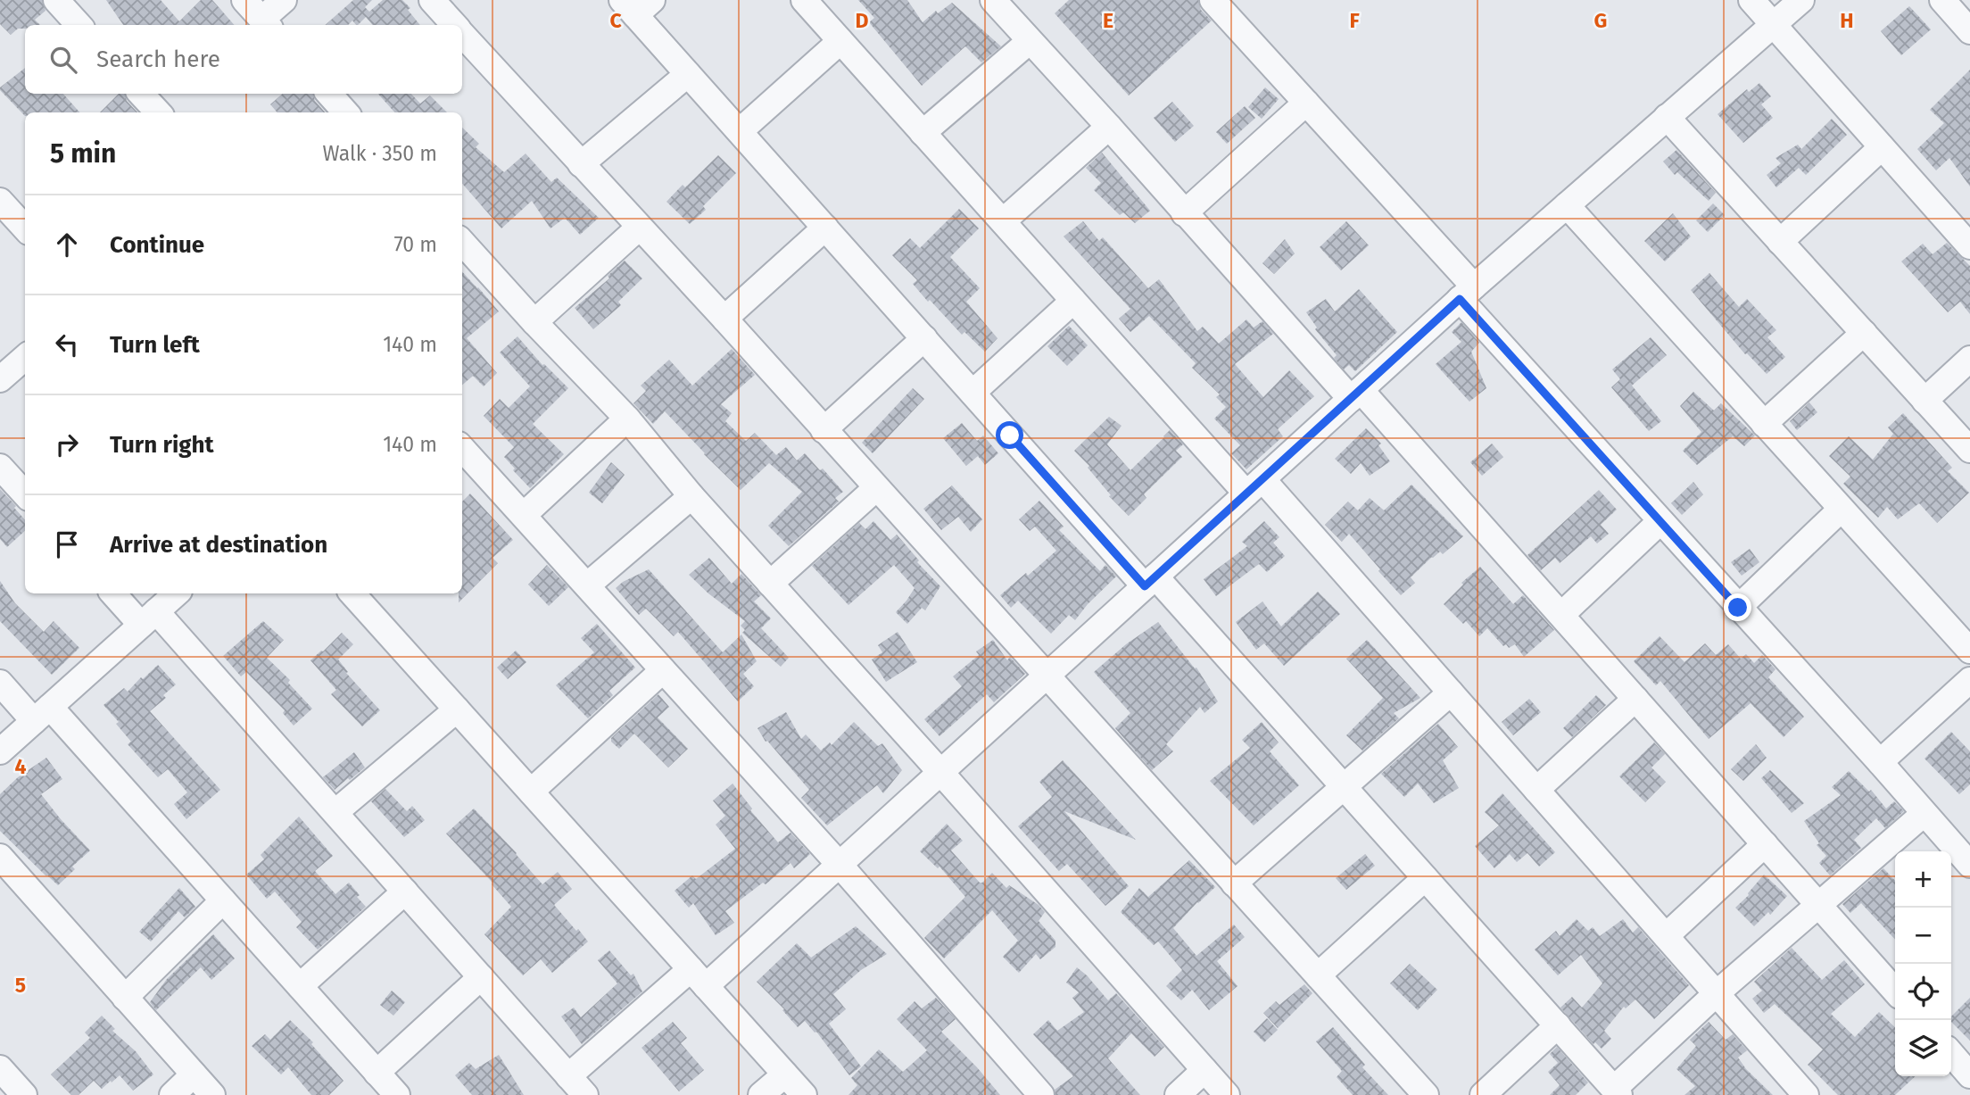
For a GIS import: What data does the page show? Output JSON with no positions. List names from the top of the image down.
{
  "page": {
    "search": "Search here",
    "heading": ["5 min", "Walk · 350 m"],
    "list": [
      ["Continue", "70 m"],
      ["Turn left", "140 m"],
      ["Turn right", "140 m"],
      "Arrive at destination"
    ],
    "map_buttons": ["+", "−"]
  },
  "grid": {
    "columns": [
      "C",
      "D",
      "E",
      "F",
      "G",
      "H"
    ],
    "rows": ["4", "5"]
  }
}
